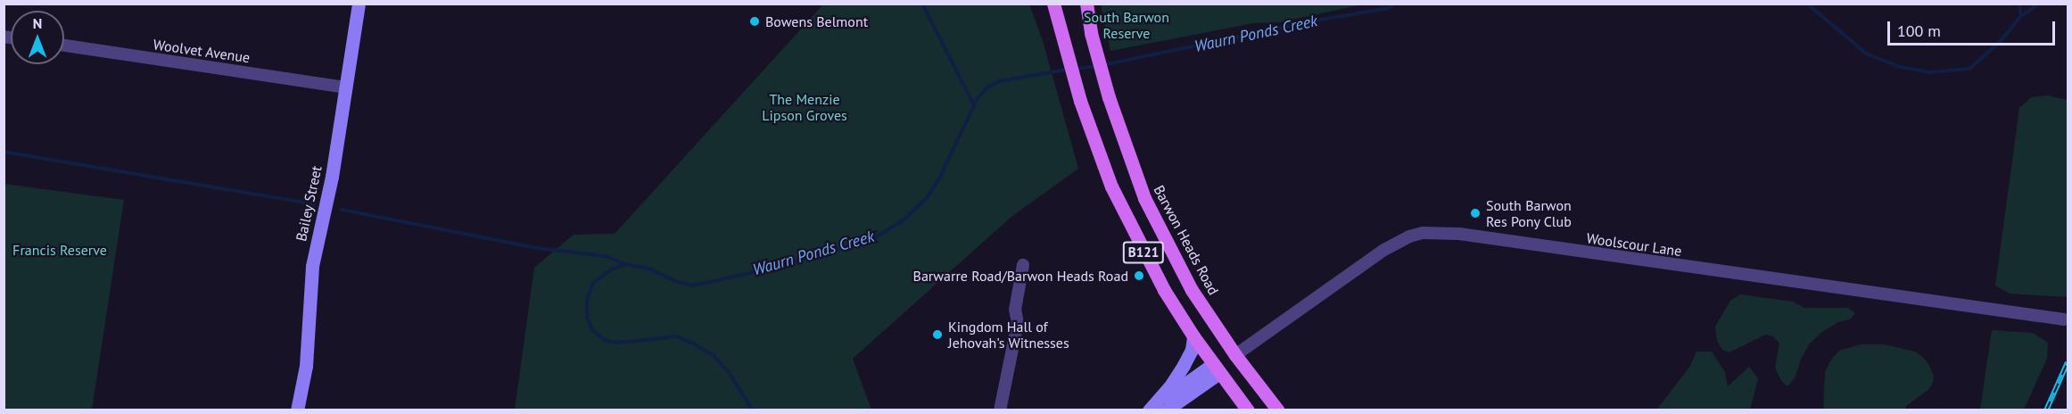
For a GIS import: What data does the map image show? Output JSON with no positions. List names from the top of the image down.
{
  "streets": {
    "main road": ["Barwon Heads Road", "B121"],
    "street": ["Woolvet Avenue", "Bailey Street", "Woolscour Lane"]
  },
  "crossings": [
    ["Woolvet Avenue", "Bailey Street"],
    ["Barwon Heads Road", "Woolscour Lane"]
  ],
  "water": ["Waurn Ponds Creek"],
  "parks": ["South Barwon Reserve", "The Menzie Lipson Groves", "Francis Reserve"],
  "places": [
    "Bowens Belmont",
    "South Barwon Res Pony Club",
    "Barwarre Road/Barwon Heads Road",
    "Kingdom Hall of Jehovah's Witnesses"
  ],
  "scale_bar": "100 m",
  "north": "top"
}
